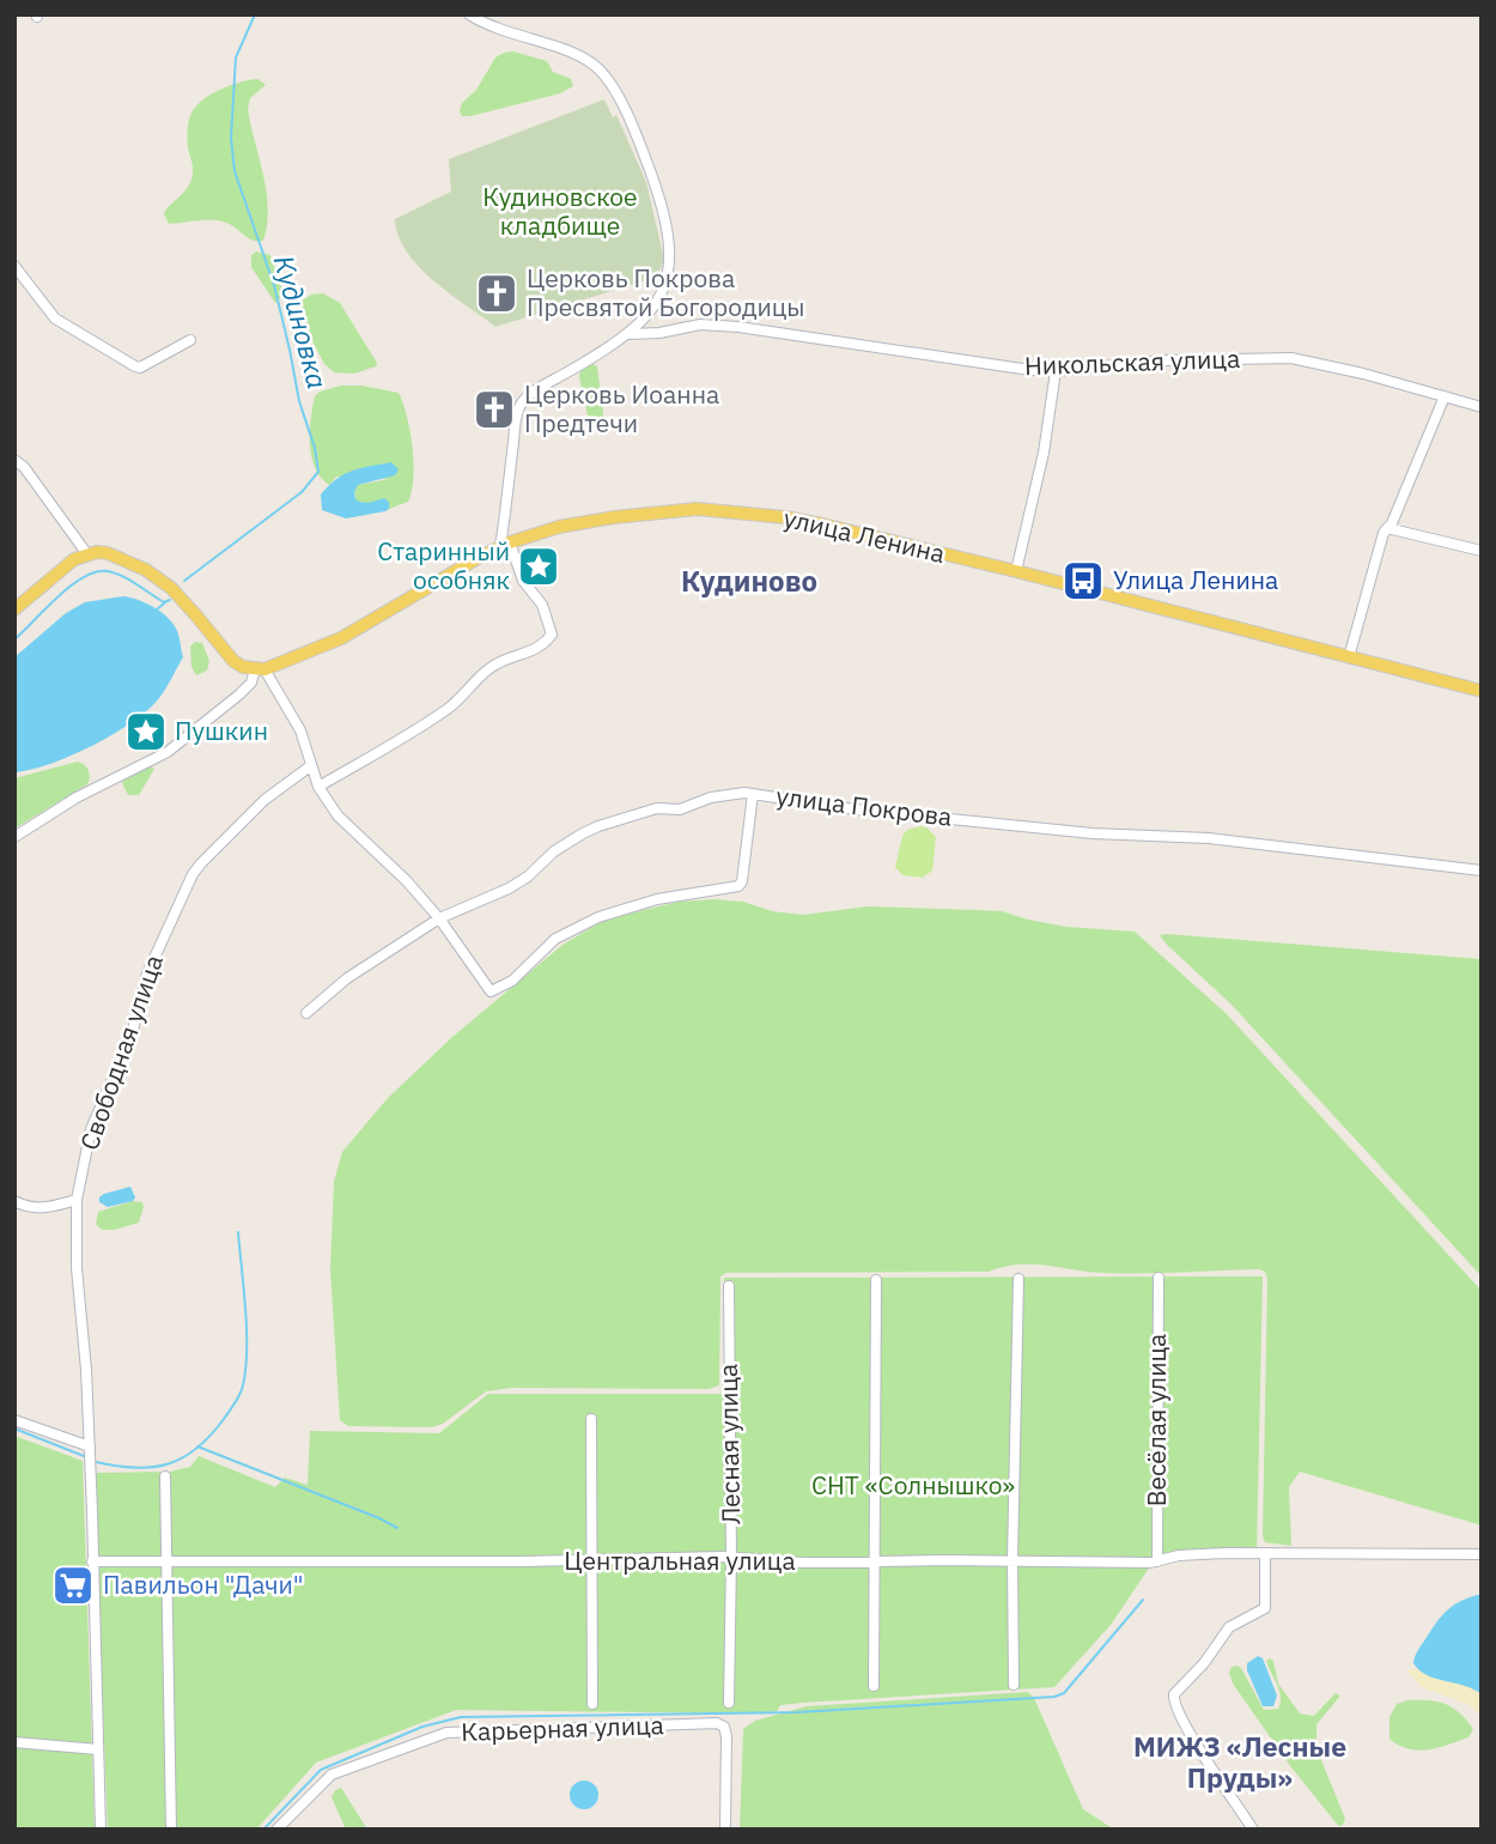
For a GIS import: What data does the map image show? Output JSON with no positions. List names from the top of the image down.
{
  "streets": {
    "main road": ["улица Ленина"],
    "street": [
      "Никольская улица",
      "улица Покрова",
      "Свободная улица",
      "Весёлая улица",
      "Лесная улица",
      "Центральная улица",
      "Карьерная улица"
    ]
  },
  "crossings": [
    ["Свободная улица", "Центральная улица"],
    ["Весёлая улица", "Центральная улица"],
    ["Лесная улица", "Центральная улица"]
  ],
  "districts": ["Кудиново", "МИЖЗ «Лесные Пруды»"],
  "water": ["Кудиновка"],
  "parks": ["Кудиновское кладбище", "СНТ «Солнышко»"],
  "places": {
    "church": ["Церковь Покрова Пресвятой Богородицы", "Церковь Иоанна Предтечи"],
    "place": ["Старинный особняк", "Пушкин"],
    "bus stop": ["Улица Ленина"],
    "supermarket": ["Павильон \"Дачи\""]
  }
}
